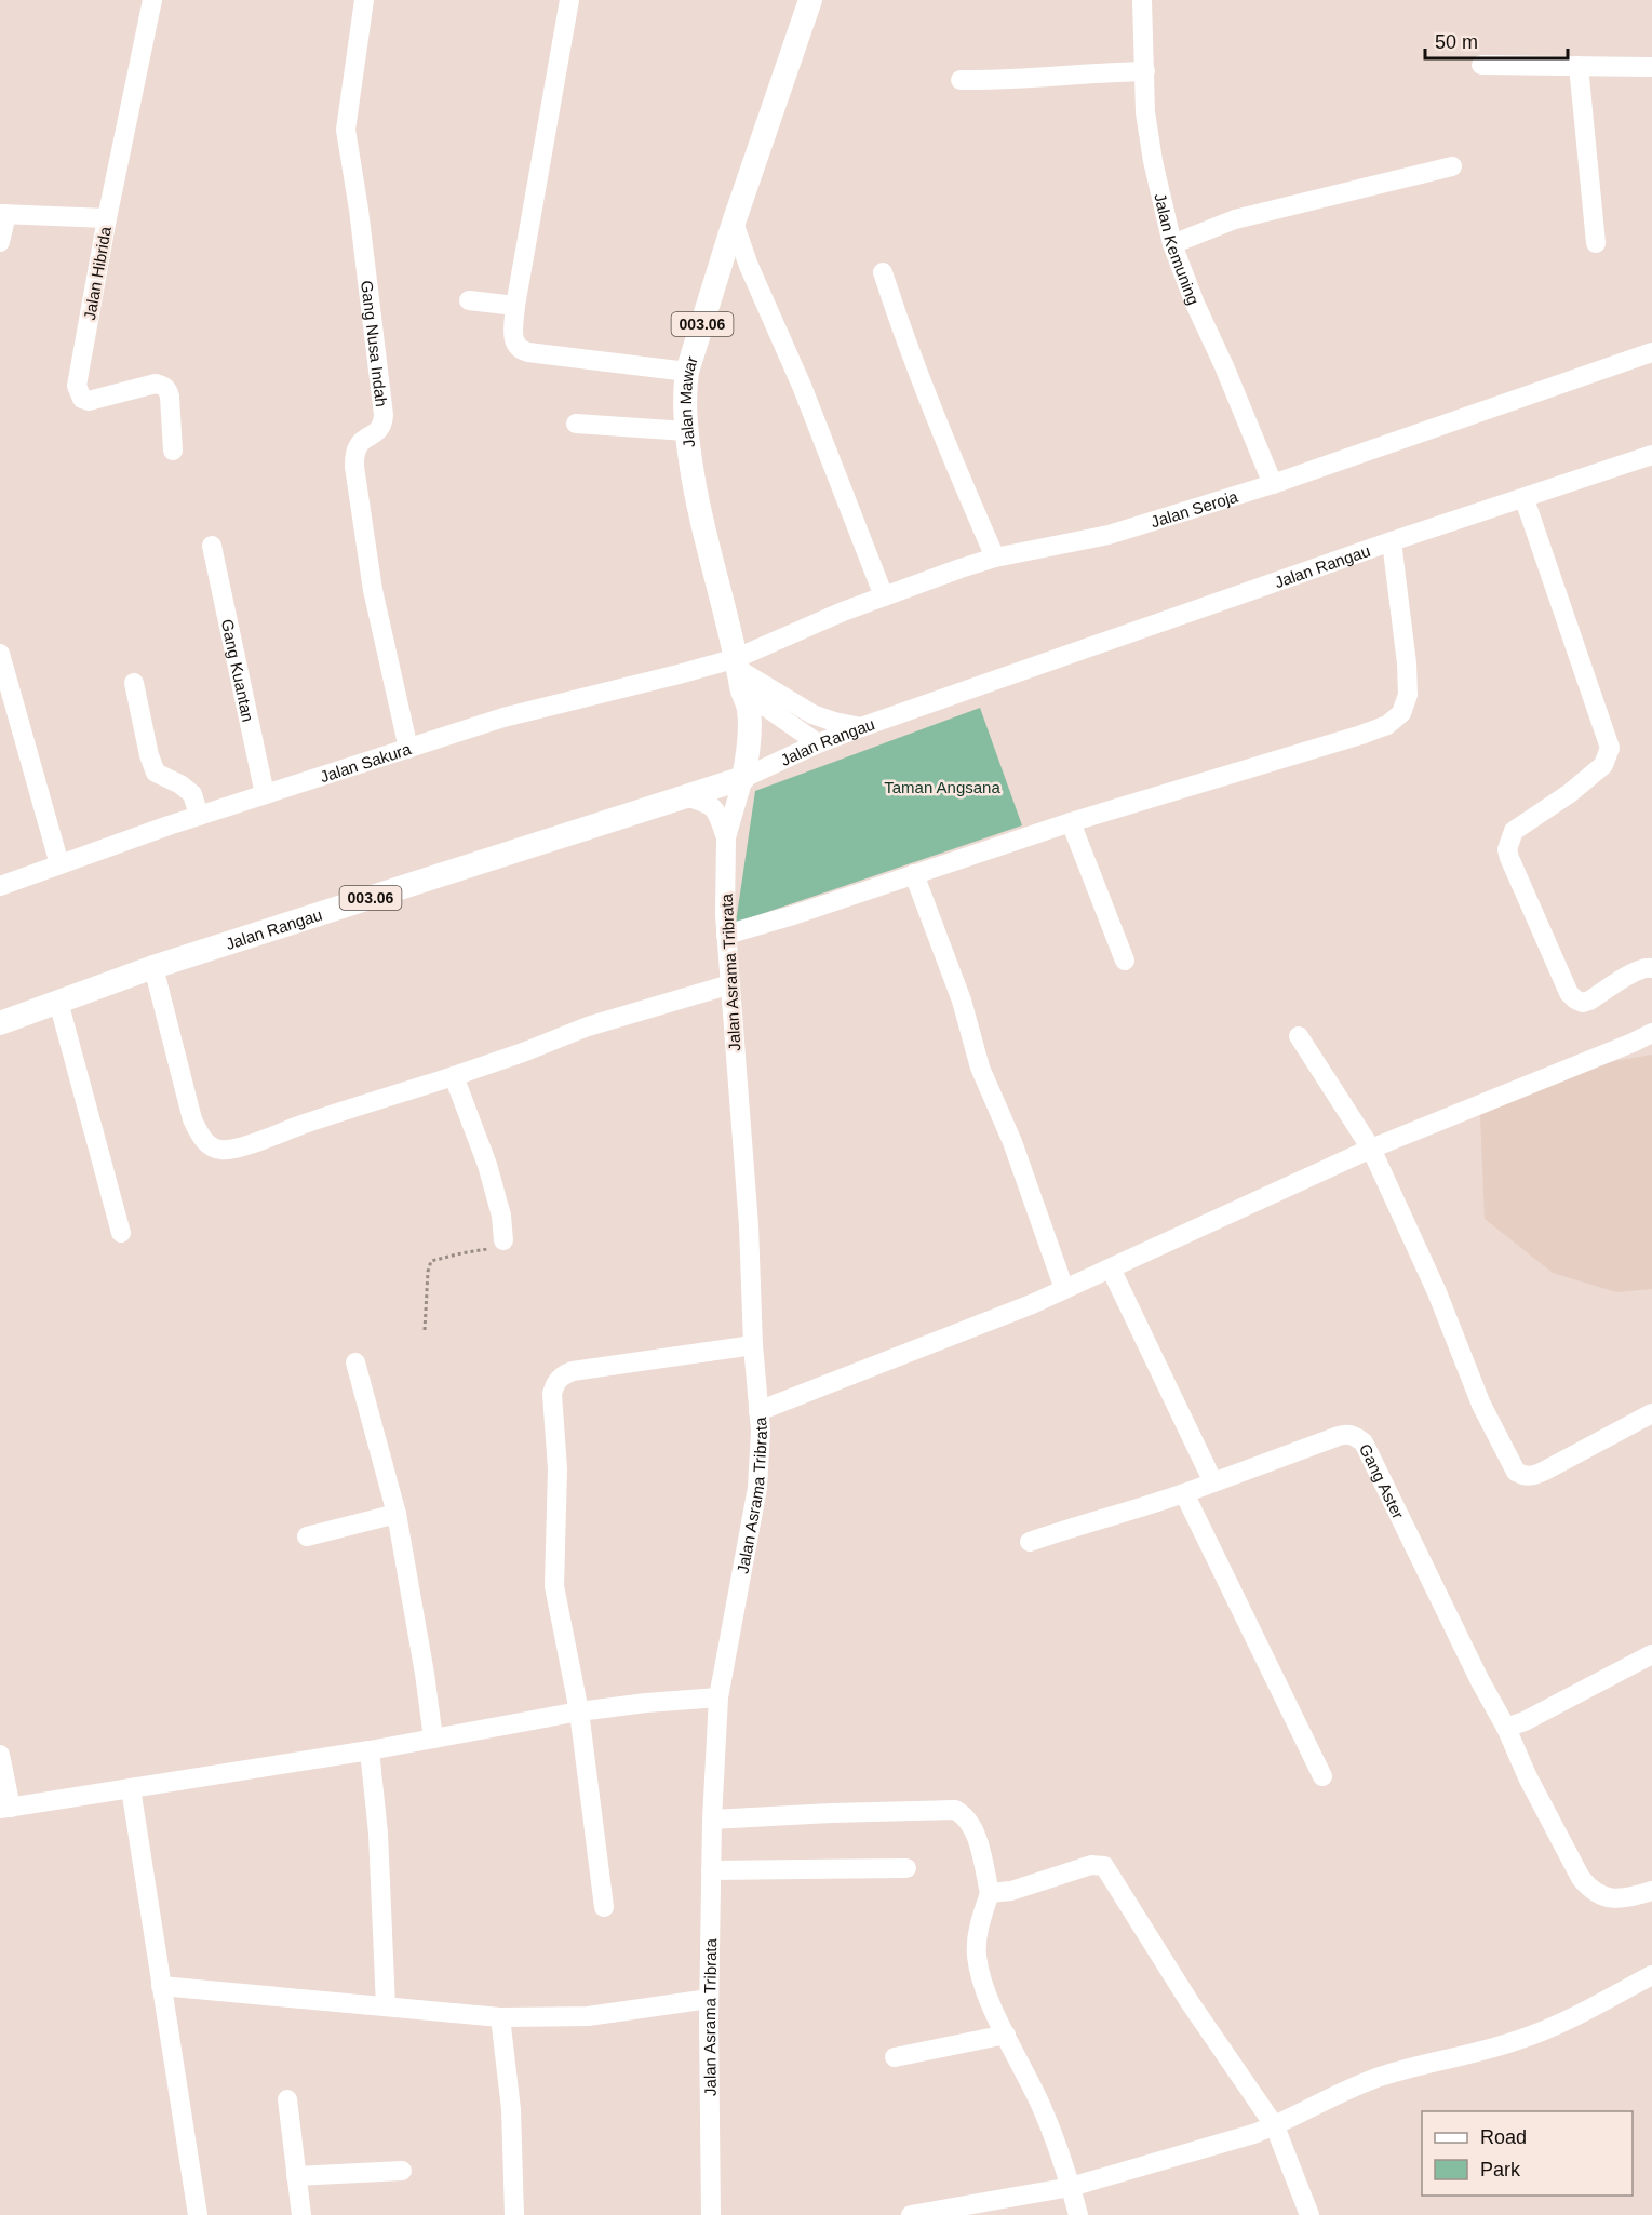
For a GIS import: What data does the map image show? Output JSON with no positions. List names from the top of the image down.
{
  "streets": {
    "main road": ["003.06", "Jalan Mawar", "Jalan Rangau"],
    "street": [
      "Jalan Kemuning",
      "Jalan Hibrida",
      "Gang Nusa Indah",
      "Jalan Seroja",
      "Gang Kuantan",
      "Jalan Sakura",
      "Jalan Asrama Tribrata",
      "Gang Aster"
    ]
  },
  "crossings": [
    ["Jalan Kemuning", "Jalan Seroja"],
    ["Gang Nusa Indah", "Jalan Sakura"],
    ["Jalan Mawar", "Jalan Seroja"],
    ["Jalan Mawar", "Jalan Rangau"],
    ["Jalan Mawar", "Jalan Sakura"],
    ["Jalan Mawar", "Jalan Asrama Tribrata"],
    ["Jalan Seroja", "Jalan Sakura"],
    ["Jalan Rangau", "Jalan Asrama Tribrata"],
    ["Gang Kuantan", "Jalan Sakura"]
  ],
  "parks": ["Taman Angsana"],
  "legend": ["Road", "Park"],
  "scale_bar": "50 m"
}
